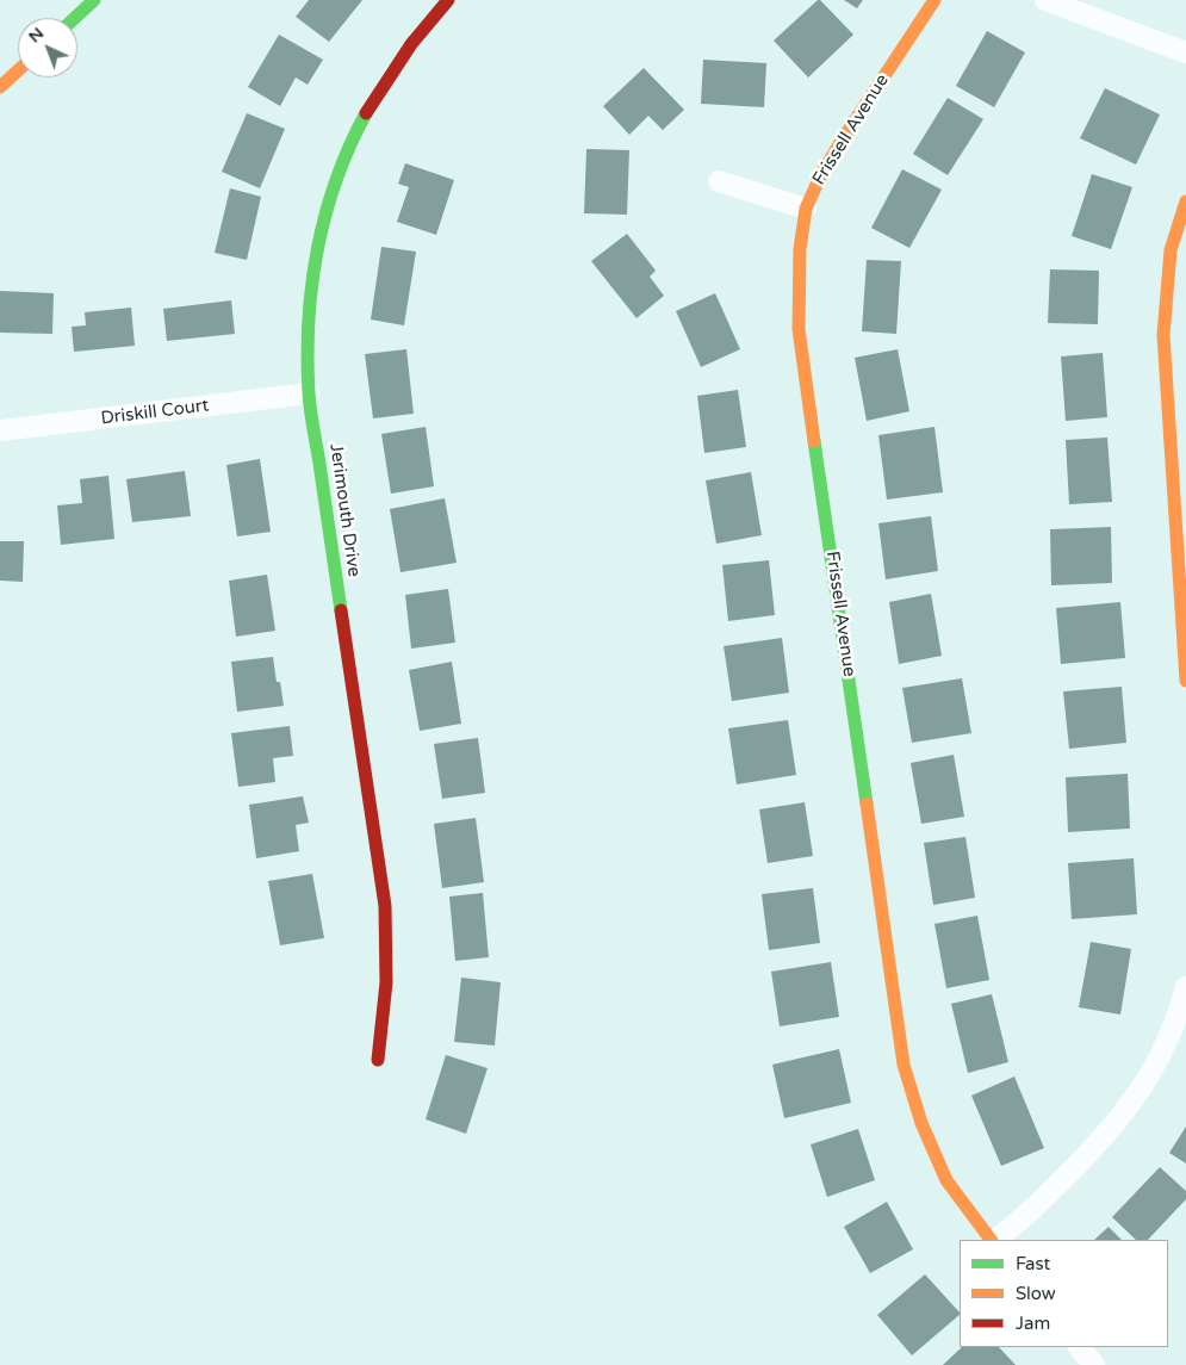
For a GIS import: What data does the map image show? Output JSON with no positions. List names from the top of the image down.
{
  "streets": {
    "street": ["Frissell Avenue", "Driskill Court", "Jerimouth Drive"]
  },
  "crossings": [
    ["Driskill Court", "Jerimouth Drive"]
  ],
  "legend": ["Fast", "Slow", "Jam"],
  "north": "top left"
}
